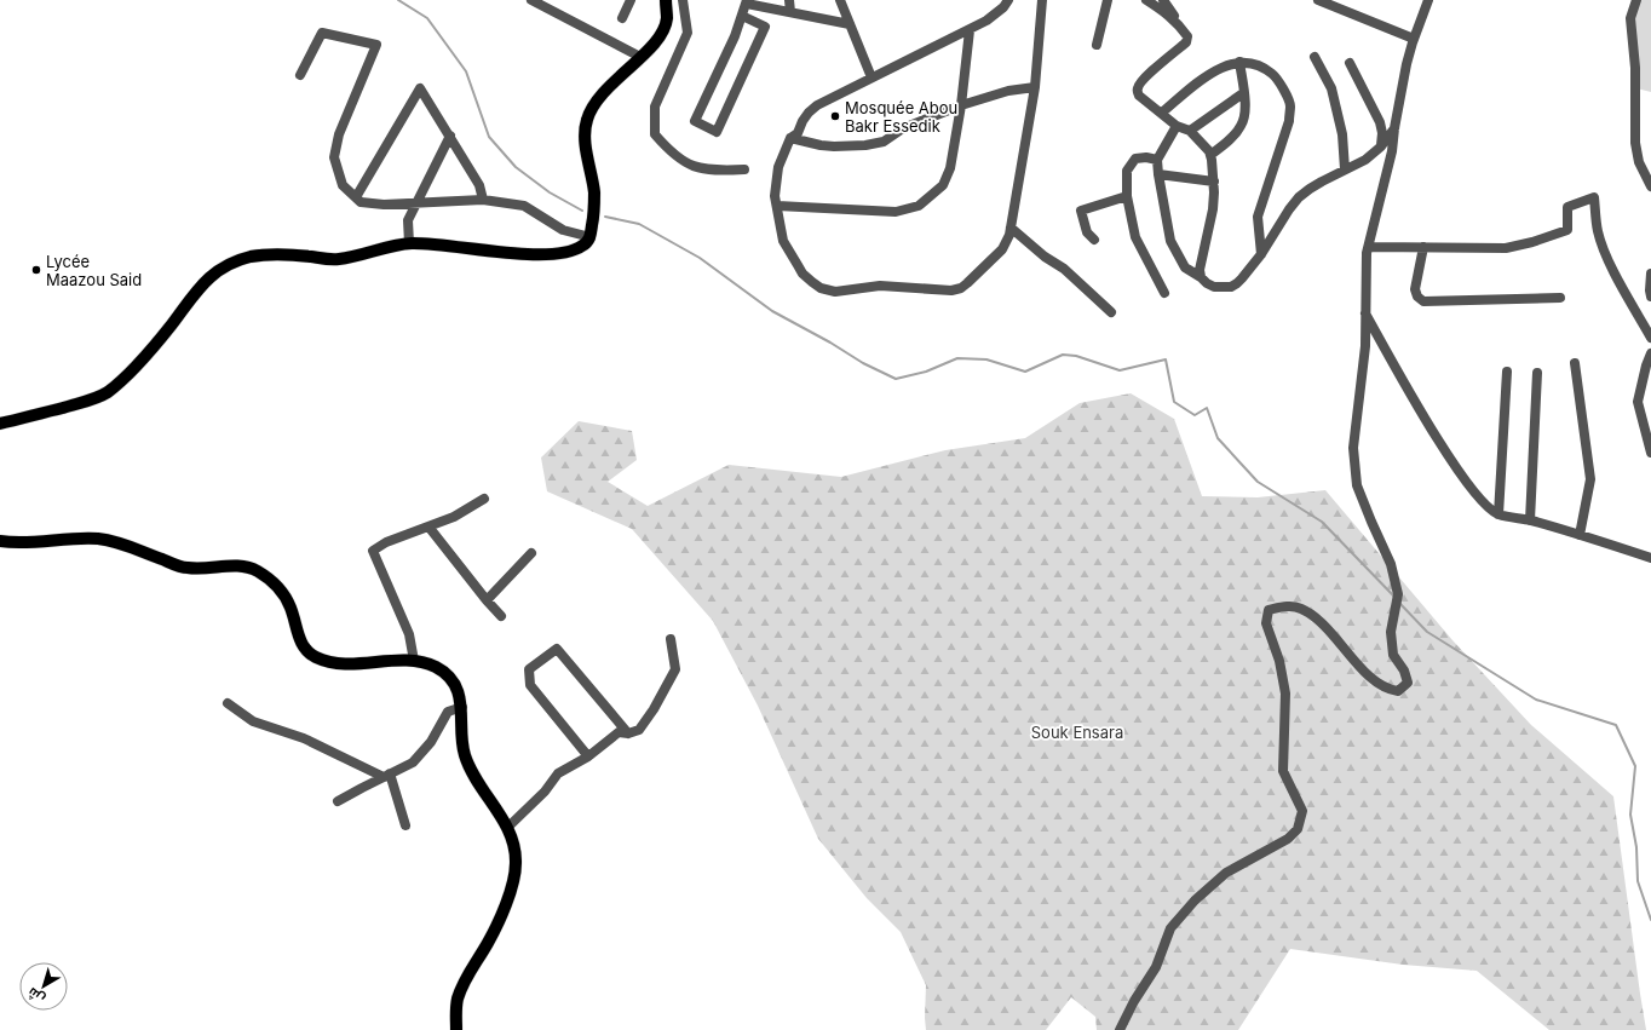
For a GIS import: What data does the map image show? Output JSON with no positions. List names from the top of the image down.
{
  "parks": ["Souk Ensara"],
  "places": ["Mosquée Abou Bakr Essedik", "Lycée Maazou Said"],
  "north": "bottom left"
}
